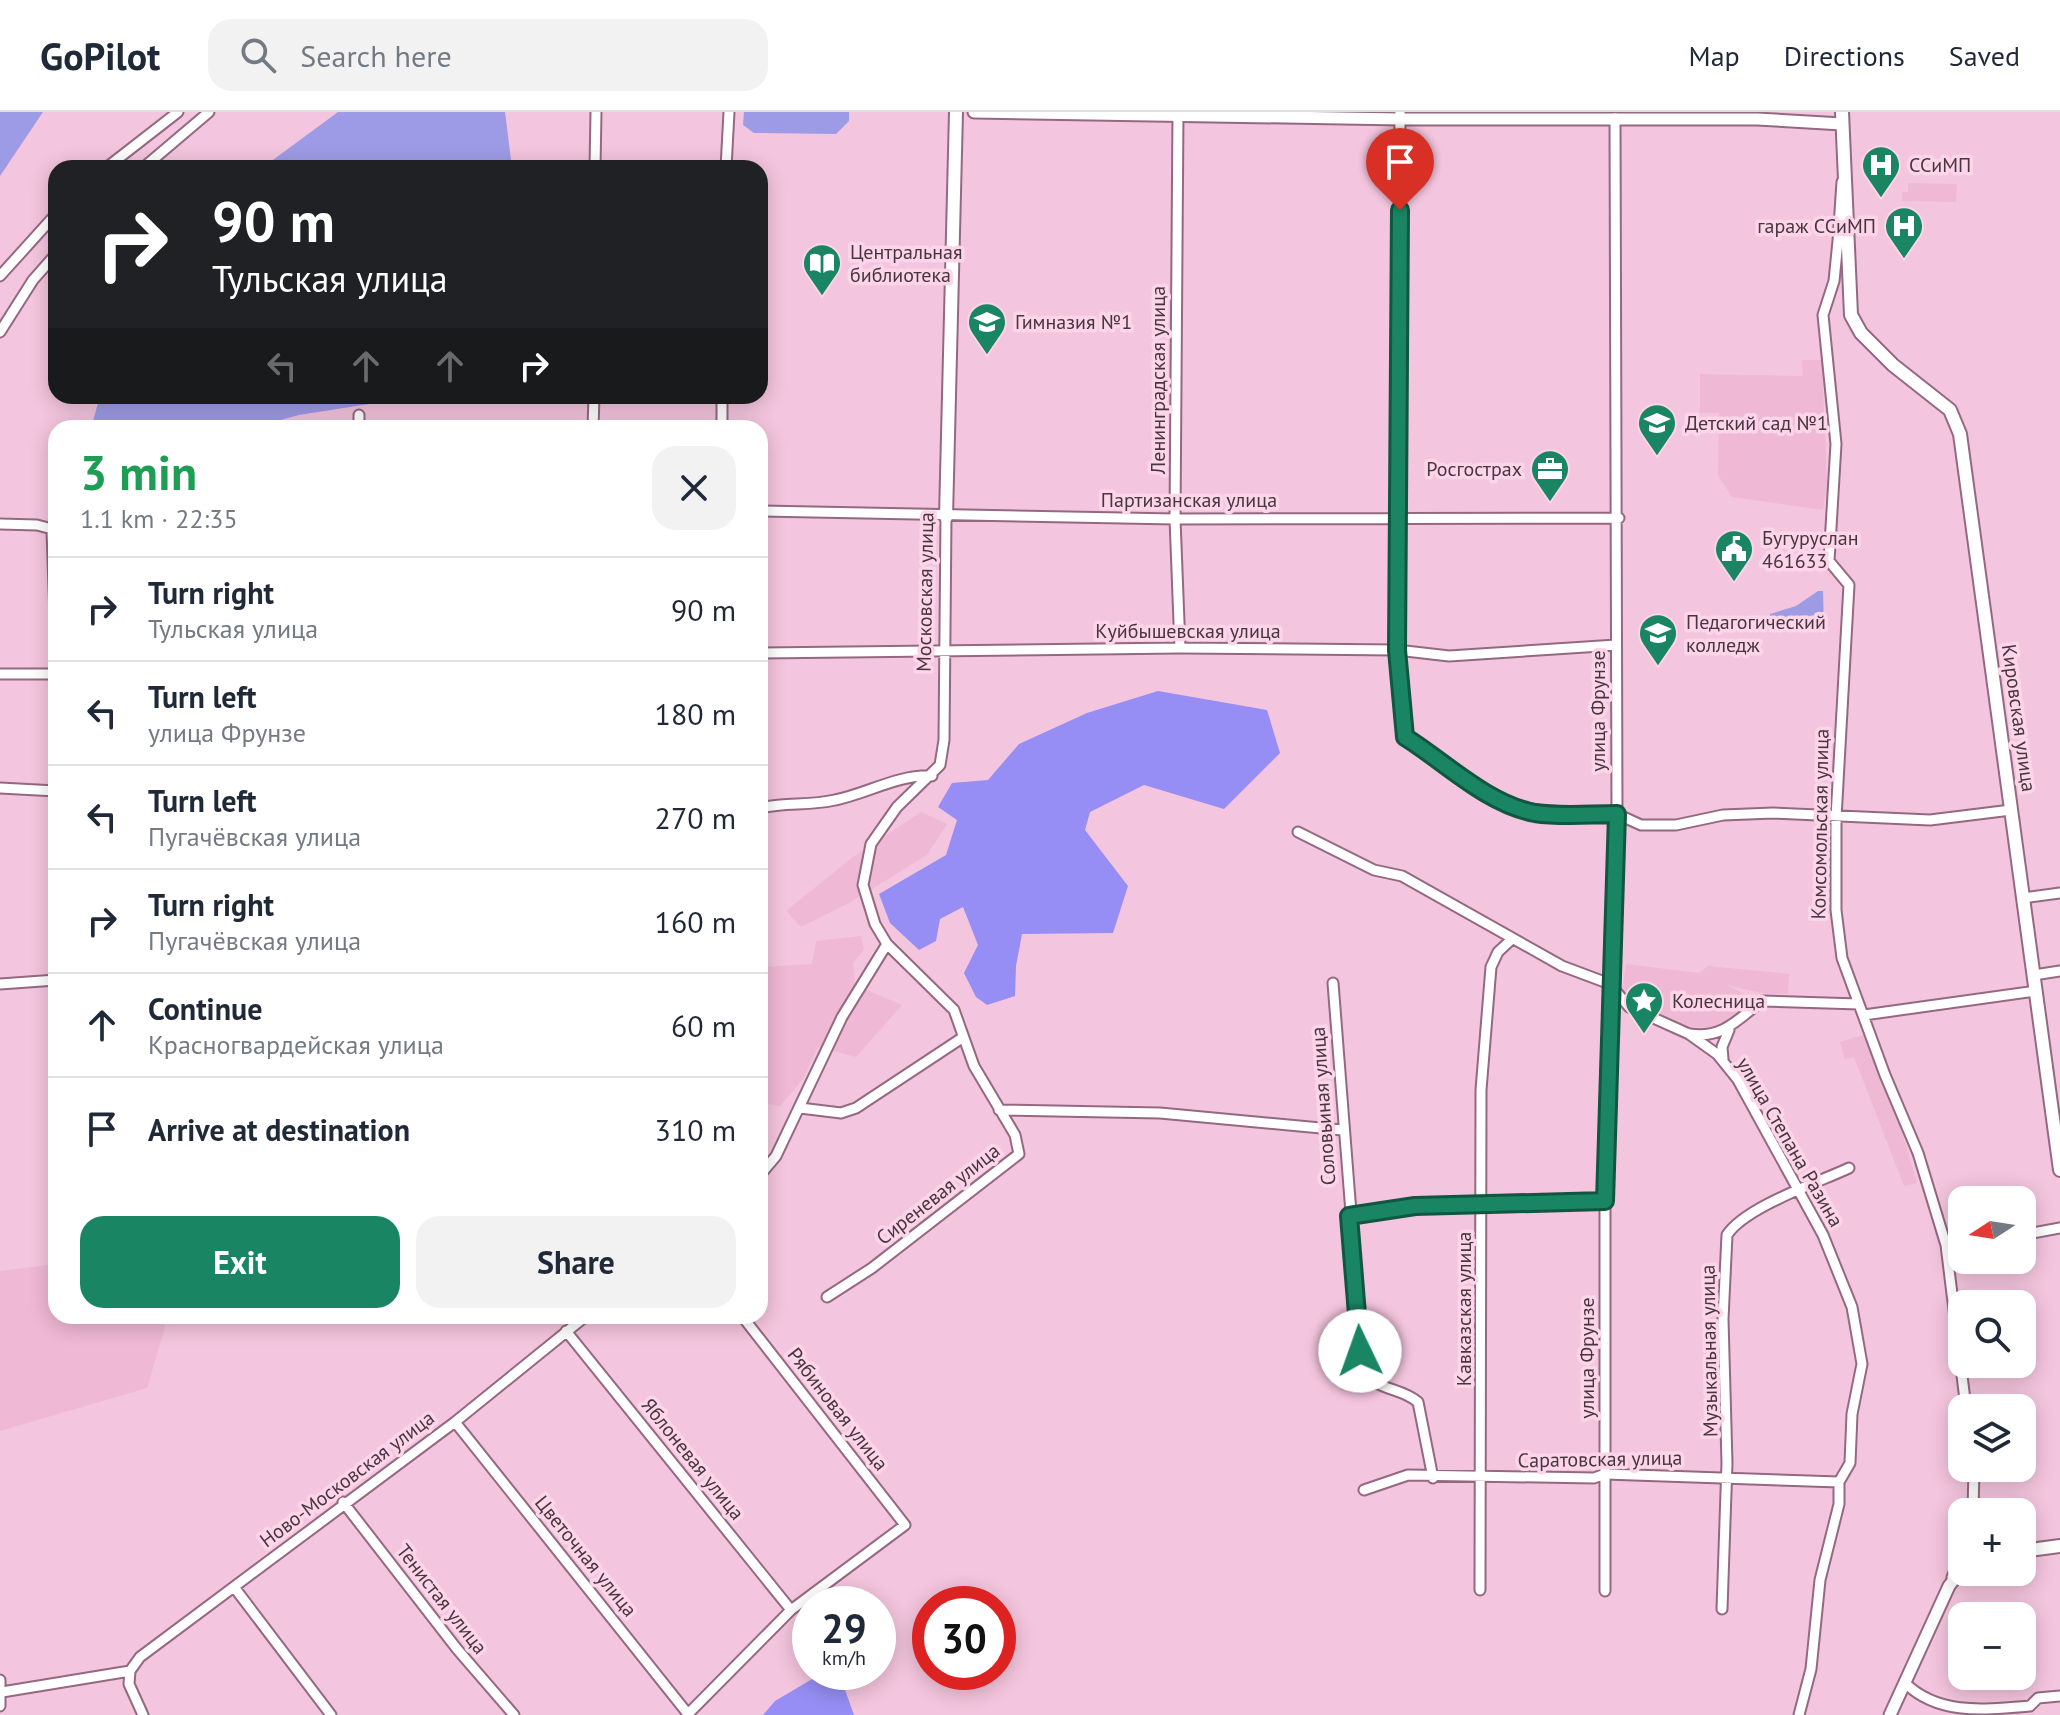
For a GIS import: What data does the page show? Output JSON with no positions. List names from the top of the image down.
{
  "streets": {
    "main road": ["Московская улица", "Кировская улица", "Комсомольская улица"],
    "street": [
      "Ленинградская улица",
      "Партизанская улица",
      "Куйбышевская улица",
      "улица Фрунзе",
      "Соловьиная улица",
      "улица Степана Разина",
      "Сиреневая улица",
      "Кавказская улица",
      "Музыкальная улица",
      "Рябиновая улица",
      "Яблоневая улица",
      "Саратовская улица",
      "Ново-Московская улица",
      "Цветочная улица",
      "Тенистая улица"
    ]
  },
  "crossings": [
    ["Ленинградская улица", "Партизанская улица"],
    ["Ленинградская улица", "Куйбышевская улица"],
    ["Партизанская улица", "Московская улица"],
    ["Партизанская улица", "улица Фрунзе"],
    ["Московская улица", "Куйбышевская улица"],
    ["Куйбышевская улица", "улица Фрунзе"],
    ["улица Фрунзе", "улица Степана Разина"],
    ["улица Фрунзе", "Саратовская улица"],
    ["Кировская улица", "Комсомольская улица"],
    ["Соловьиная улица", "Саратовская улица"],
    ["улица Степана Разина", "Кавказская улица"],
    ["улица Степана Разина", "Музыкальная улица"],
    ["улица Степана Разина", "Саратовская улица"],
    ["Кавказская улица", "Саратовская улица"],
    ["Музыкальная улица", "Саратовская улица"],
    ["Рябиновая улица", "Яблоневая улица"],
    ["Яблоневая улица", "Ново-Московская улица"],
    ["Ново-Московская улица", "Цветочная улица"],
    ["Ново-Московская улица", "Тенистая улица"]
  ],
  "places": {
    "hospital": ["ССиМП", "гараж ССиМП"],
    "library": ["Центральная библиотека"],
    "school or university": ["Гимназия №1", "Детский сад №1", "Педагогический колледж"],
    "office": ["Росгострах"],
    "public building": ["Бугуруслан 461633"],
    "place": ["Колесница"]
  },
  "north": "left",
  "page": {
    "header": "GoPilot",
    "search": "Search here",
    "nav": ["Map", "Directions", "Saved"],
    "turn": ["90 m", "Тульская улица"],
    "heading": ["3 min", "1.1 km · 22:35"],
    "list": [
      {
        "name": "Turn right",
        "note": "Тульская улица",
        "value": "90 m"
      },
      {
        "name": "Turn left",
        "note": "улица Фрунзе",
        "value": "180 m"
      },
      {
        "name": "Turn left",
        "note": "Пугачёвская улица",
        "value": "270 m"
      },
      {
        "name": "Turn right",
        "note": "Пугачёвская улица",
        "value": "160 m"
      },
      {
        "name": "Continue",
        "note": "Красногвардейская улица",
        "value": "60 m"
      },
      {
        "name": "Arrive at destination",
        "value": "310 m"
      }
    ],
    "map_buttons": ["+", "−"],
    "buttons": ["Exit", "Share"],
    "speed": "29 km/h",
    "limit": "30"
  }
}
